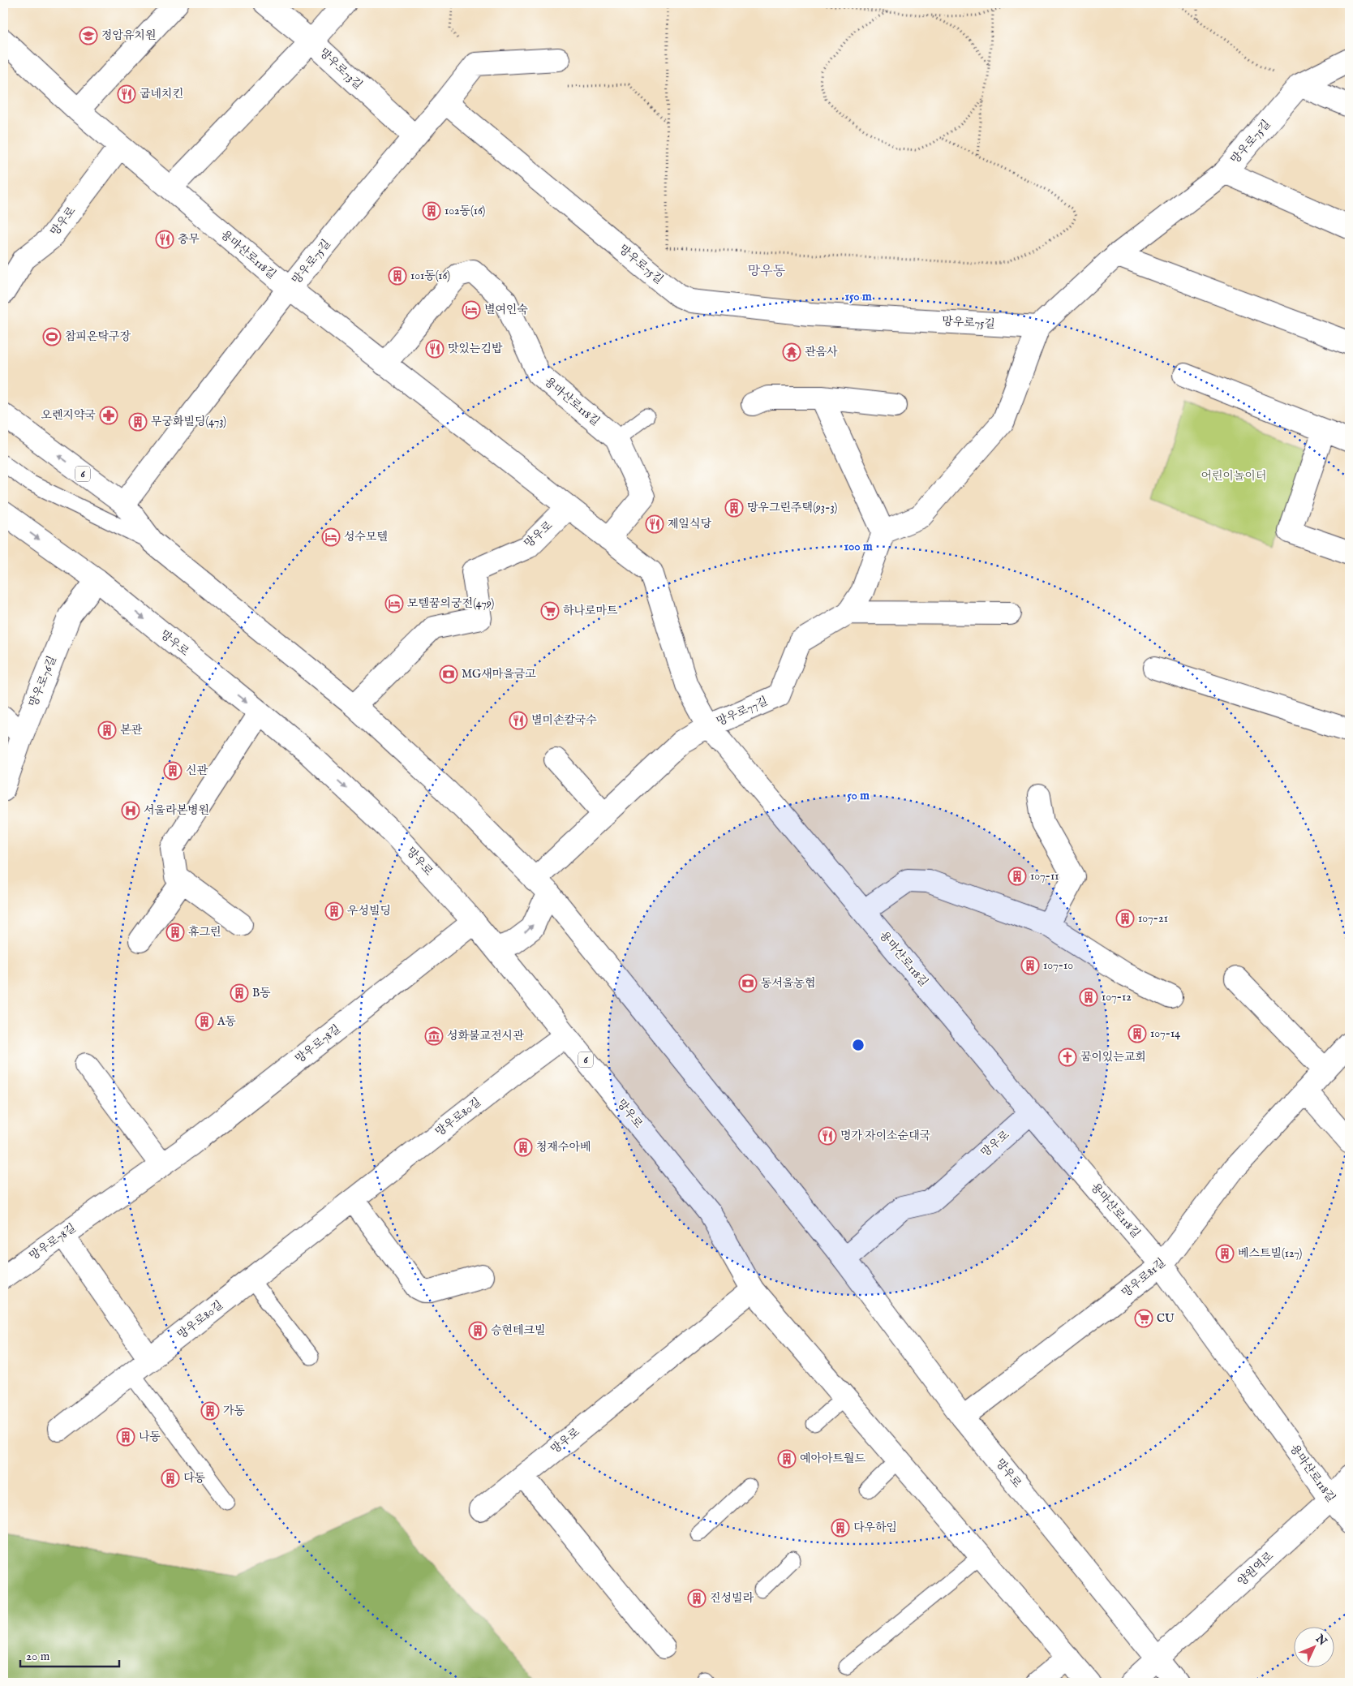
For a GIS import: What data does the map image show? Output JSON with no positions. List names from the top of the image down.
{
  "streets": {
    "street": [
      "망우로73길",
      "망우로75길",
      "망우로",
      "용마산로118길",
      "6",
      "망우로76길",
      "망우로77길",
      "망우로78길",
      "망우로80길",
      "망우로81길",
      "양원역로"
    ]
  },
  "crossings": [
    ["망우로73길", "망우로75길"],
    ["망우로75길", "망우로"],
    ["망우로75길", "용마산로118길"],
    ["망우로", "용마산로118길"],
    ["망우로", "망우로76길"],
    ["망우로", "망우로77길"],
    ["망우로", "망우로78길"],
    ["망우로", "망우로80길"],
    ["망우로", "망우로81길"],
    ["망우로", "양원역로"],
    ["용마산로118길", "망우로77길"],
    ["용마산로118길", "망우로81길"],
    ["용마산로118길", "양원역로"]
  ],
  "districts": ["망우동"],
  "parks": ["어린이놀이터"],
  "places": {
    "school or university": ["정암유치원"],
    "restaurant": [
      "굽네치킨",
      "충무",
      "맛있는김밥",
      "제일식당",
      "별미손칼국수",
      "명가 자이소순대국"
    ],
    "building": [
      "102동(16)",
      "101동(16)",
      "무궁화빌딩(473)",
      "망우그린주택(93-3)",
      "본관",
      "신관",
      "107-11",
      "우성빌딩",
      "107-21",
      "휴그린",
      "107-10",
      "B동",
      "107-12",
      "A동",
      "107-14",
      "청재수아베",
      "베스트빌(127)",
      "승현테크빌",
      "가동",
      "나동",
      "예아아트월드",
      "다동",
      "다우하임",
      "진성빌라"
    ],
    "hotel": ["별여인숙", "성수모텔", "모텔꿈의궁전(479)"],
    "sports": ["참피온탁구장"],
    "temple": ["관음사"],
    "pharmacy": ["오렌지약국"],
    "supermarket": ["하나로마트", "CU"],
    "bank": ["MG새마을금고", "동서울농협"],
    "hospital": ["서울라본병원"],
    "museum": ["성화불교전시관"],
    "church": ["꿈이있는교회"]
  },
  "scale_bar": "20 m",
  "north": "top right",
  "rings": ["150 m", "100 m", "50 m"]
}
